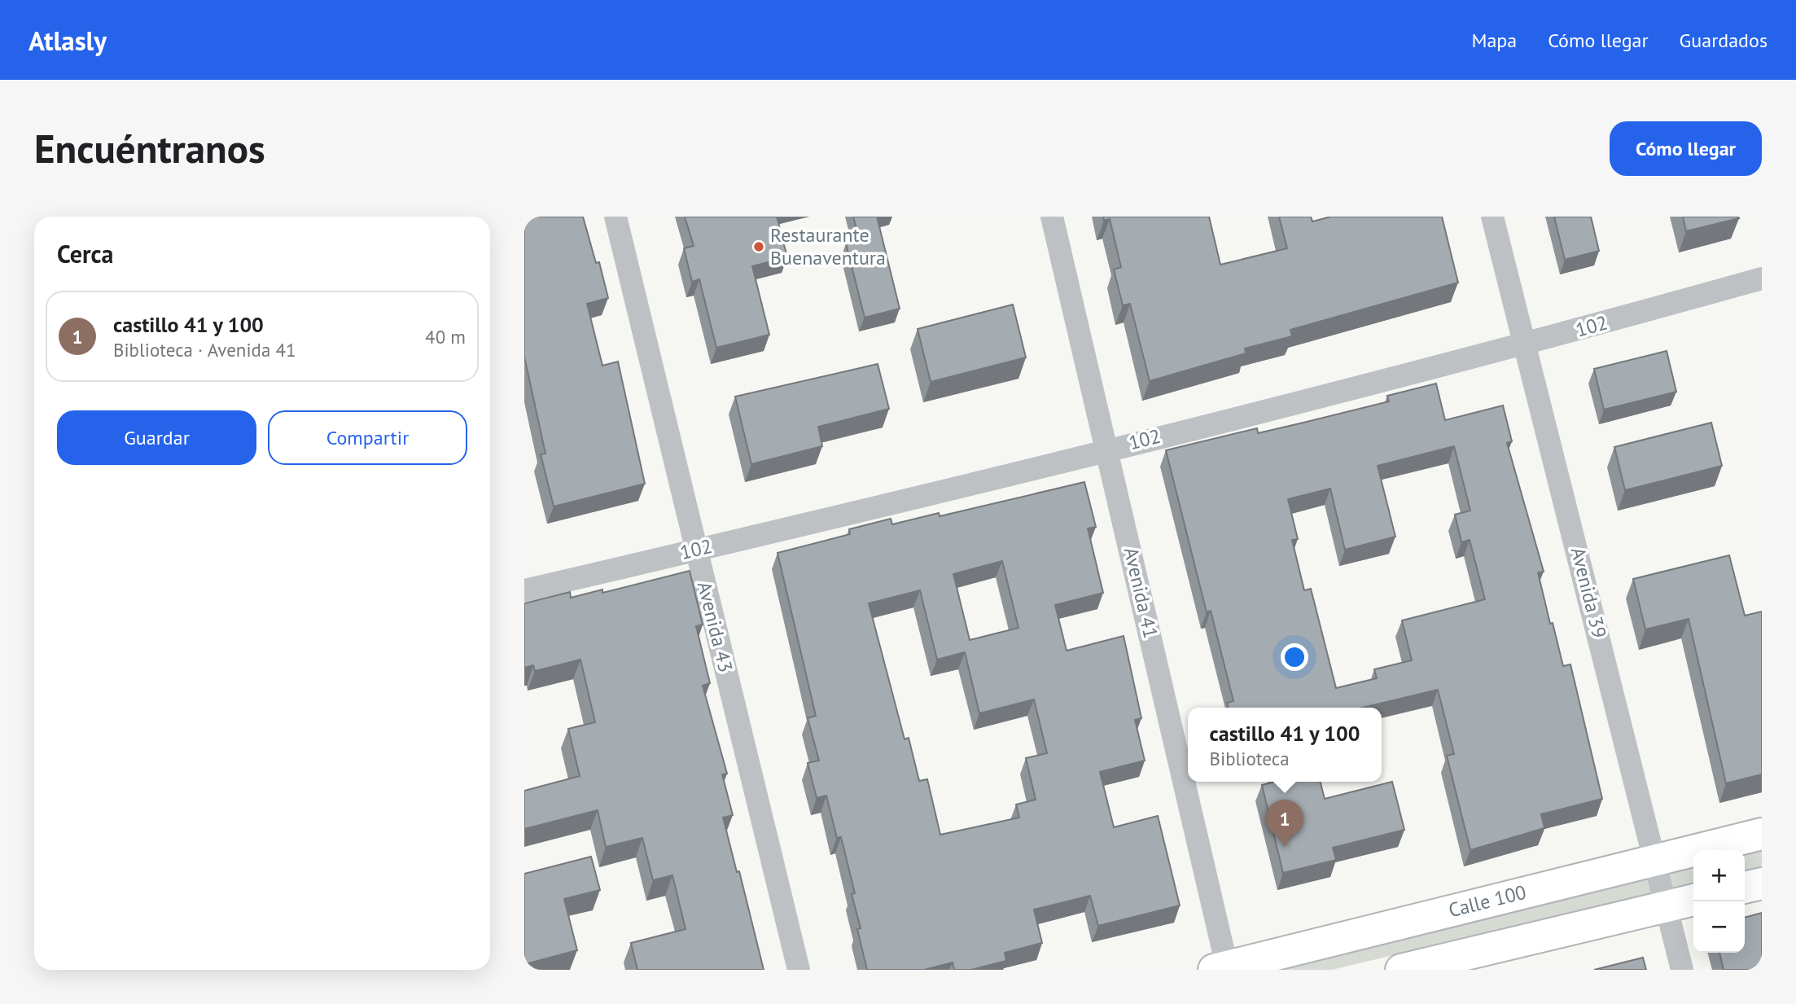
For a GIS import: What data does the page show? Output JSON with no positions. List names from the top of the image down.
{
  "streets": {
    "main road": ["Calle 100"],
    "street": [
      "102",
      "Avenida 41",
      "Avenida 39",
      "Avenida 43"
    ]
  },
  "crossings": [
    ["102", "Avenida 41"],
    ["102", "Avenida 39"],
    ["102", "Avenida 43"],
    ["Avenida 41", "Calle 100"],
    ["Avenida 39", "Calle 100"]
  ],
  "places": ["Restaurante Buenaventura"],
  "page": {
    "header": "Atlasly",
    "nav": ["Mapa", "Cómo llegar", "Guardados"],
    "buttons": [
      "Cómo llegar",
      ["Guardar", "Compartir"]
    ],
    "title": "Encuéntranos",
    "heading": "Cerca",
    "list": [
      {
        "mark": "1",
        "name": "castillo 41 y 100",
        "note": "Biblioteca · Avenida 41",
        "value": "40 m"
      }
    ],
    "popup": ["castillo 41 y 100", "Biblioteca"],
    "pins": "1",
    "map_buttons": ["+", "−"]
  }
}
